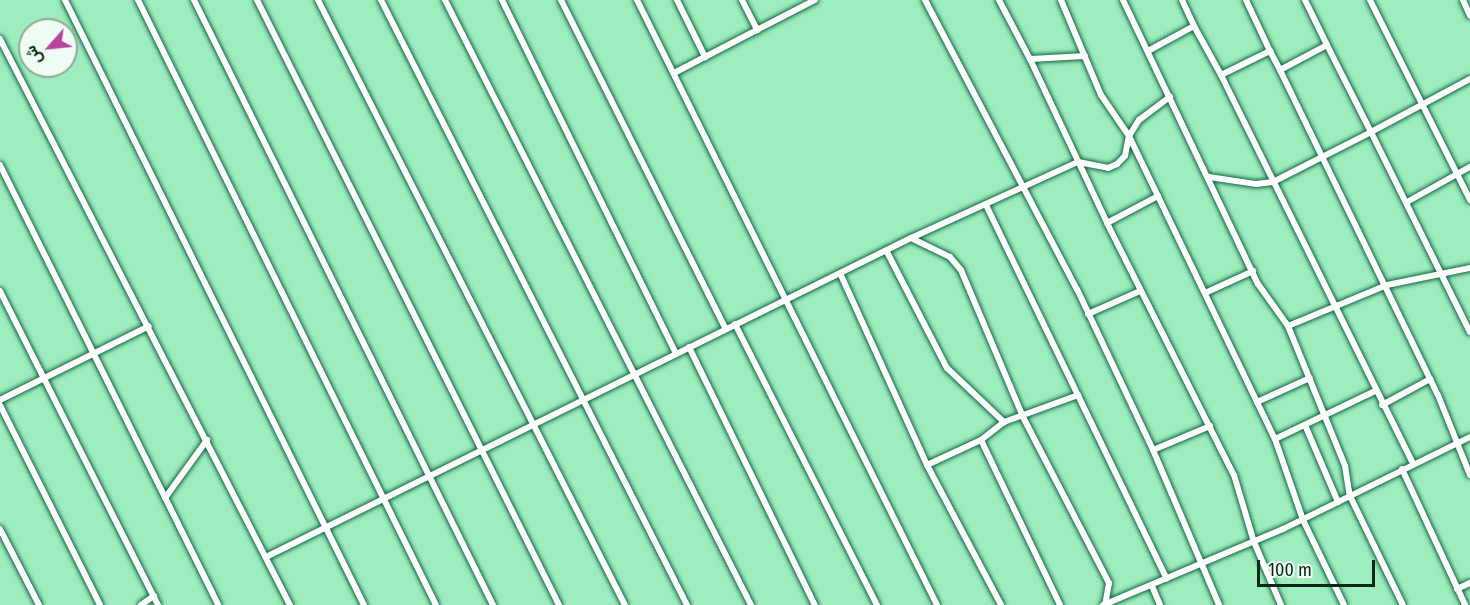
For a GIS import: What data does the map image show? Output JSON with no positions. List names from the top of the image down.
{
  "scale_bar": "100 m",
  "north": "bottom left"
}
